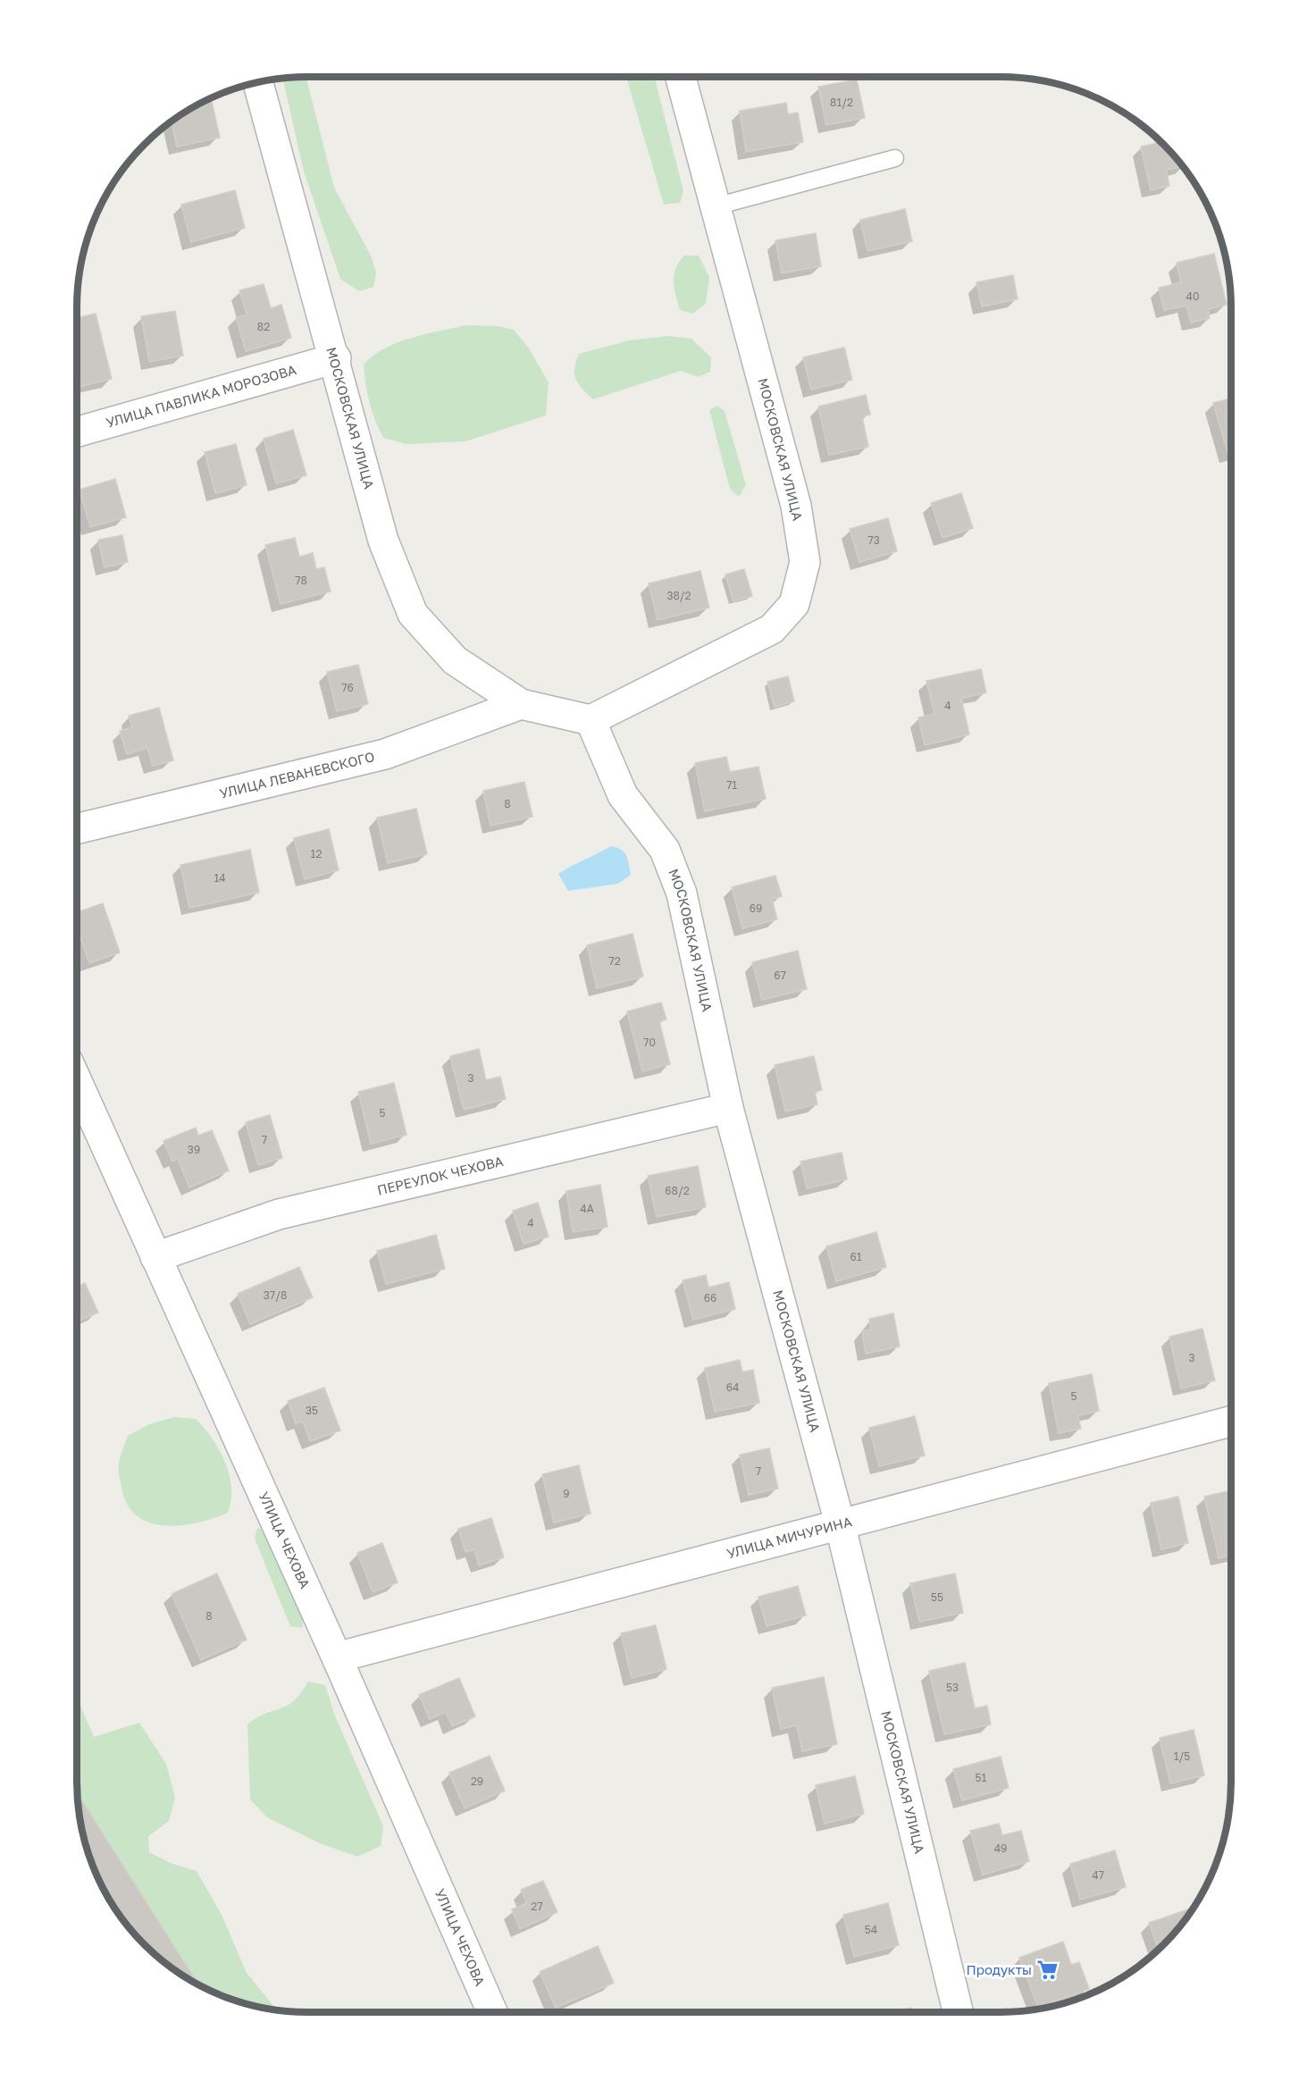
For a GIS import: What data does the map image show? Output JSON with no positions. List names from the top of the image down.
{
  "streets": {
    "street": [
      "УЛИЦА ПАВЛИКА МОРОЗОВА",
      "МОСКОВСКАЯ УЛИЦА",
      "УЛИЦА ЛЕВАНЕВСКОГО",
      "ПЕРЕУЛОК ЧЕХОВА",
      "УЛИЦА МИЧУРИНА",
      "УЛИЦА ЧЕХОВА"
    ]
  },
  "crossings": [
    ["УЛИЦА ПАВЛИКА МОРОЗОВА", "МОСКОВСКАЯ УЛИЦА"],
    ["МОСКОВСКАЯ УЛИЦА", "УЛИЦА ЛЕВАНЕВСКОГО"],
    ["МОСКОВСКАЯ УЛИЦА", "ПЕРЕУЛОК ЧЕХОВА"],
    ["МОСКОВСКАЯ УЛИЦА", "УЛИЦА МИЧУРИНА"],
    ["ПЕРЕУЛОК ЧЕХОВА", "УЛИЦА ЧЕХОВА"],
    ["УЛИЦА МИЧУРИНА", "УЛИЦА ЧЕХОВА"]
  ],
  "places": {
    "supermarket": ["Продукты"]
  },
  "house_numbers": [
    "81/2",
    "40",
    "82",
    "73",
    "78",
    "38/2",
    "76",
    "4",
    "71",
    "8",
    "12",
    "14",
    "69",
    "72",
    "67",
    "70",
    "3",
    "5",
    "7",
    "39",
    "68/2",
    "4А",
    "4",
    "61",
    "37/8",
    "66",
    "3",
    "64",
    "5",
    "35",
    "7",
    "9",
    "55",
    "8",
    "53",
    "1/5",
    "51",
    "29",
    "49",
    "47",
    "27",
    "54"
  ]
}
